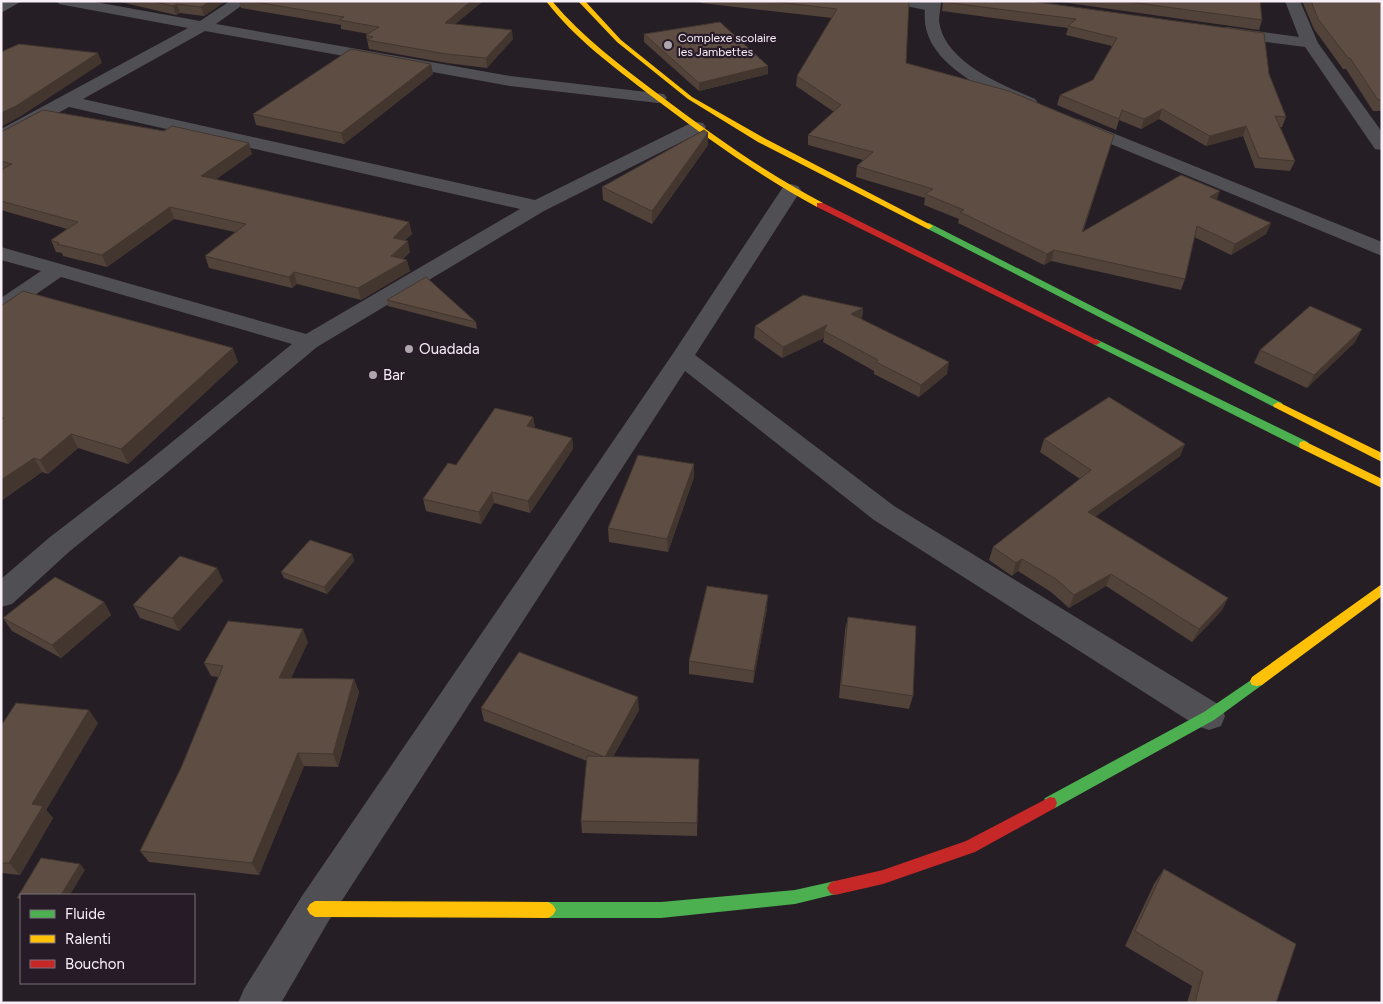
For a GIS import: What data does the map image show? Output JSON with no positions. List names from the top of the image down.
{
  "places": ["Complexe scolaire les Jambettes", "Ouadada", "Bar"],
  "legend": ["Fluide", "Ralenti", "Bouchon"]
}
